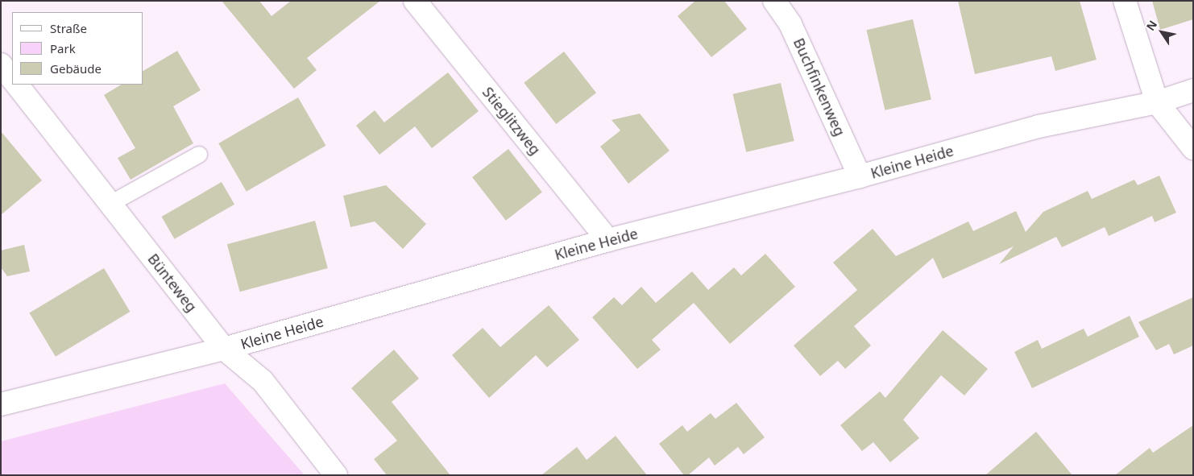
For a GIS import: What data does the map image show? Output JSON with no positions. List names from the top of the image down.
{
  "streets": {
    "street": [
      "Buchfinkenweg",
      "Stieglitzweg",
      "Kleine Heide",
      "Bünteweg"
    ]
  },
  "crossings": [
    ["Buchfinkenweg", "Kleine Heide"],
    ["Stieglitzweg", "Kleine Heide"],
    ["Kleine Heide", "Bünteweg"]
  ],
  "legend": ["Straße", "Park", "Gebäude"],
  "north": "top left"
}
